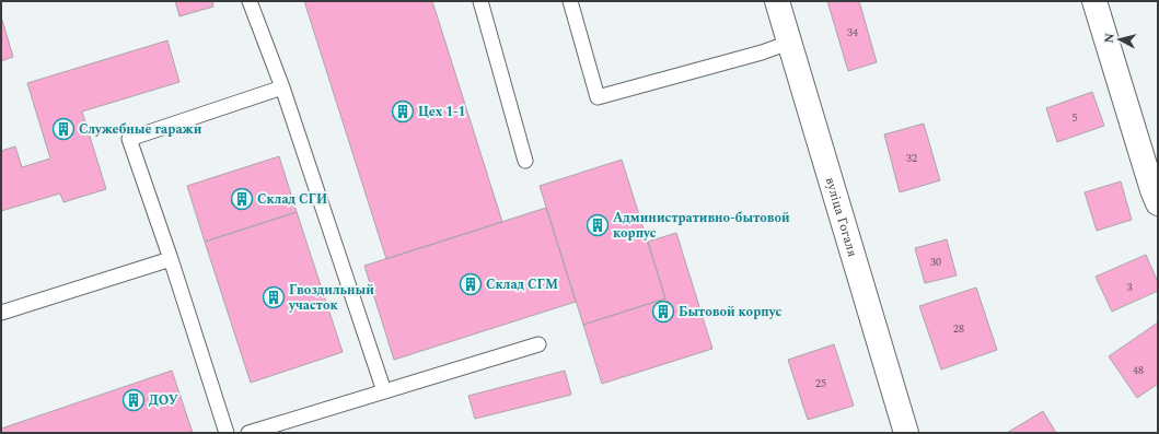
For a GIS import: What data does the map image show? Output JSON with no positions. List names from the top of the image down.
{
  "streets": {
    "street": ["вуліца Гогаля"]
  },
  "places": {
    "building": [
      "Цех 1-1",
      "Служебные гаражи",
      "Склад СГИ",
      "Административно-бытовой корпус",
      "Склад СГМ",
      "Гвоздильный участок",
      "Бытовой корпус",
      "ДОУ"
    ]
  },
  "house_numbers": [
    "34",
    "5",
    "32",
    "30",
    "3",
    "28",
    "48",
    "25"
  ],
  "north": "left"
}
